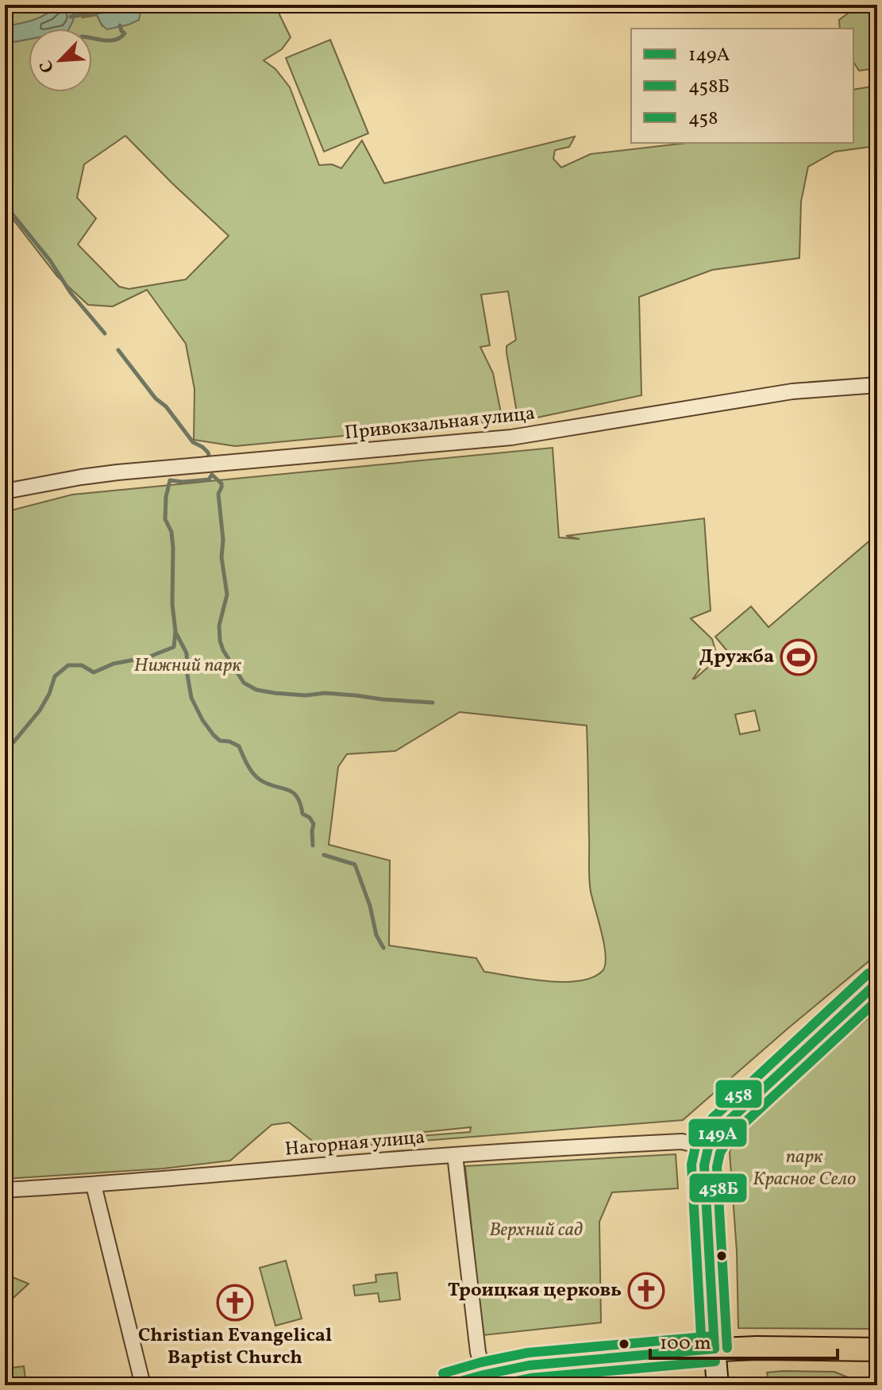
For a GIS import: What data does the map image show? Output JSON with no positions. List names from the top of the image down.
{
  "streets": {
    "street": ["Привокзальная улица", "Нагорная улица"]
  },
  "parks": ["Нижний парк", "парк Красное Село", "Верхний сад"],
  "places": {
    "sports": ["Дружба"],
    "church": ["Троицкая церковь", "Christian Evangelical Baptist Church"]
  },
  "lines": ["transit line 458", "transit line 149А", "transit line 458Б"],
  "legend": ["149А", "458Б", "458"],
  "scale_bar": "100 m",
  "north": "bottom left"
}
